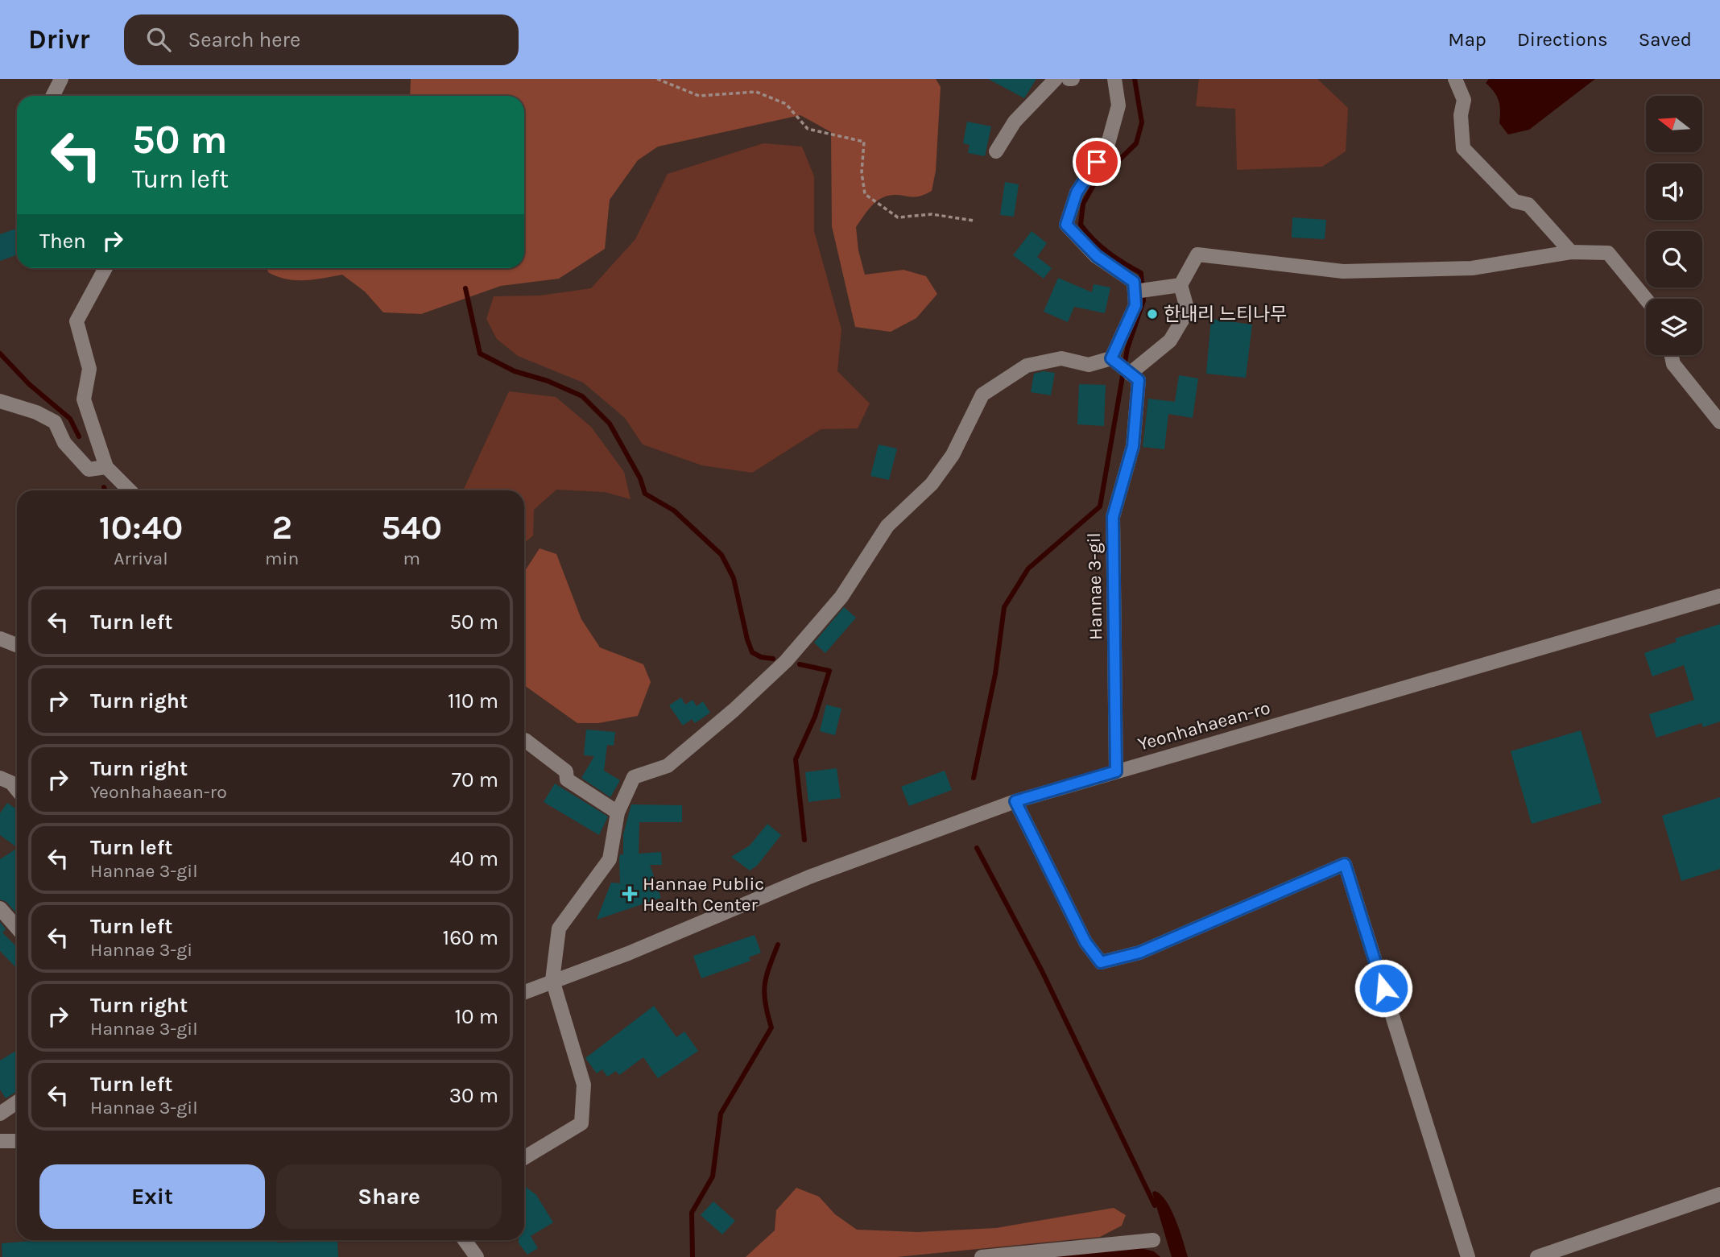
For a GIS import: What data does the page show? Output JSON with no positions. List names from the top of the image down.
{
  "streets": {
    "street": ["Hannae 3-gil", "Yeonhahaean-ro"]
  },
  "crossings": [
    ["Hannae 3-gil", "Yeonhahaean-ro"]
  ],
  "places": {
    "other": ["한내리 느티나무"],
    "health": ["Hannae Public Health Center"]
  },
  "north": "left",
  "page": {
    "header": "Drivr",
    "search": "Search here",
    "nav": ["Map", "Directions", "Saved"],
    "turn": ["50 m", "Turn left"],
    "then": "Then",
    "eta": [
      "10:40",
      "Arrival",
      "2",
      "min",
      "540",
      "m"
    ],
    "list": [
      {
        "name": "Turn left",
        "value": "50 m"
      },
      {
        "name": "Turn right",
        "value": "110 m"
      },
      {
        "name": "Turn right",
        "note": "Yeonhahaean-ro",
        "value": "70 m"
      },
      {
        "name": "Turn left",
        "note": "Hannae 3-gil",
        "value": "40 m"
      },
      {
        "name": "Turn left",
        "note": "Hannae 3-gi",
        "value": "160 m"
      },
      {
        "name": "Turn right",
        "note": "Hannae 3-gil",
        "value": "10 m"
      },
      {
        "name": "Turn left",
        "note": "Hannae 3-gil",
        "value": "30 m"
      }
    ],
    "buttons": ["Exit", "Share"]
  }
}
